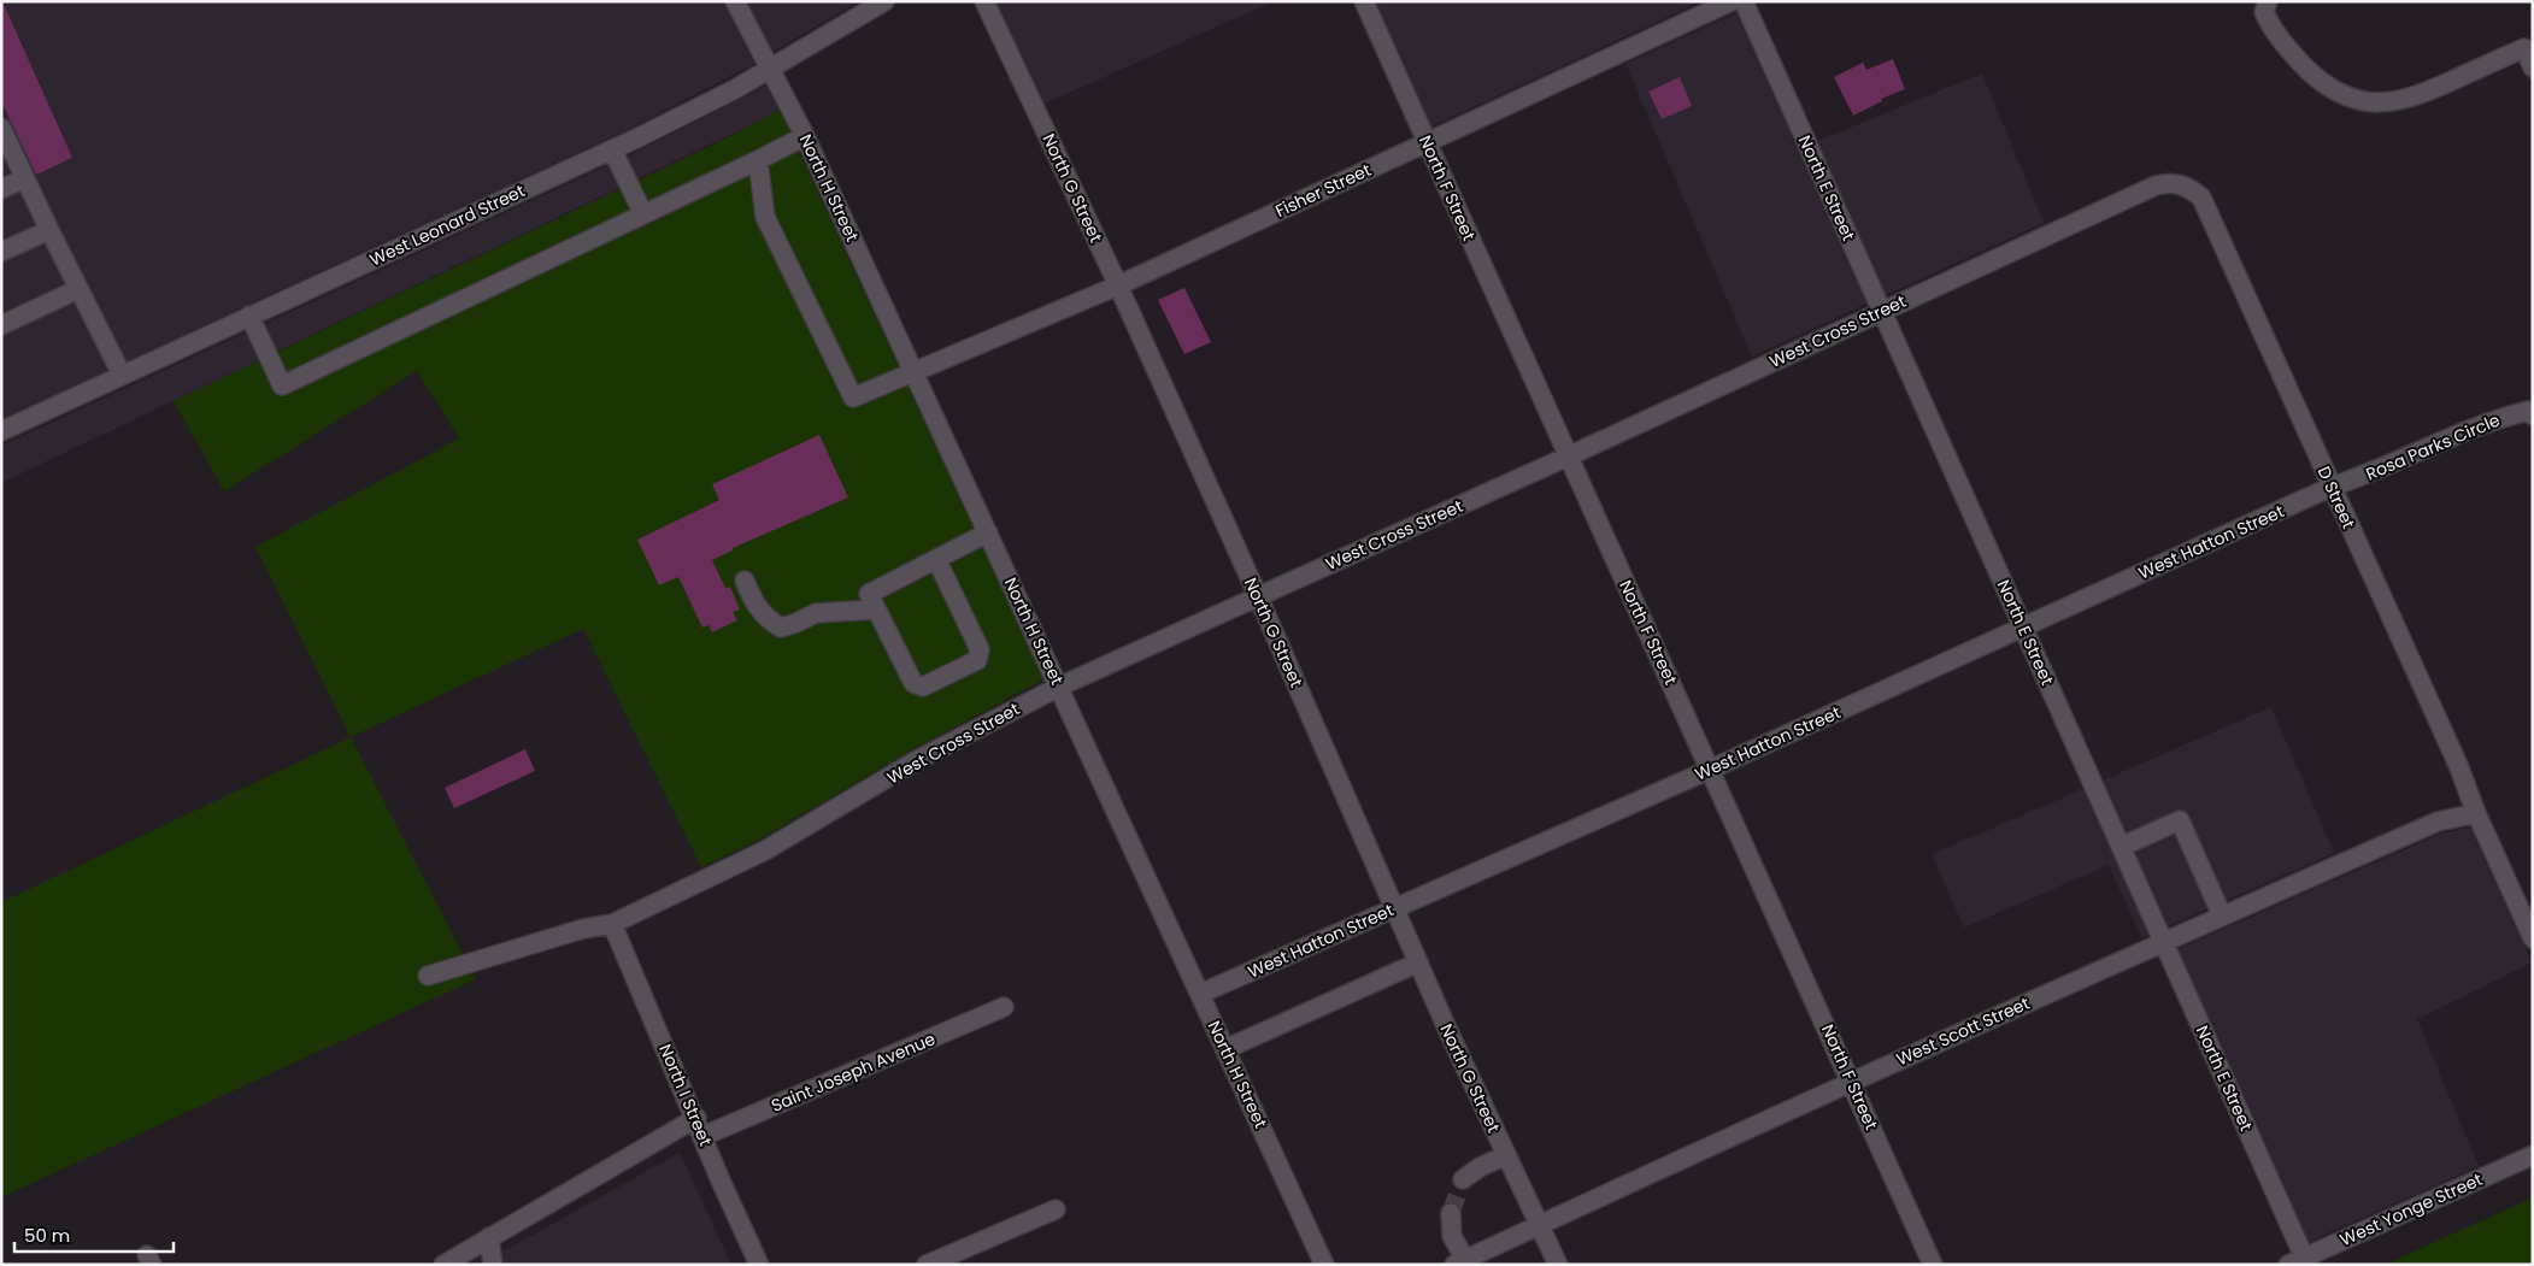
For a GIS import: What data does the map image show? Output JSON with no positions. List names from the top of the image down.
{
  "streets": {
    "street": [
      "North H Street",
      "North G Street",
      "North F Street",
      "North E Street",
      "Fisher Street",
      "West Leonard Street",
      "West Cross Street",
      "Rosa Parks Circle",
      "D Street",
      "West Hatton Street",
      "West Scott Street",
      "Saint Joseph Avenue",
      "North I Street",
      "West Yonge Street"
    ]
  },
  "crossings": [
    ["North H Street", "Fisher Street"],
    ["North H Street", "West Leonard Street"],
    ["North H Street", "West Cross Street"],
    ["North H Street", "West Hatton Street"],
    ["North G Street", "Fisher Street"],
    ["North G Street", "West Cross Street"],
    ["North G Street", "West Hatton Street"],
    ["North G Street", "West Scott Street"],
    ["North F Street", "Fisher Street"],
    ["North F Street", "West Cross Street"],
    ["North F Street", "West Hatton Street"],
    ["North F Street", "West Scott Street"],
    ["North E Street", "West Cross Street"],
    ["North E Street", "West Hatton Street"],
    ["North E Street", "West Scott Street"],
    ["North E Street", "West Yonge Street"],
    ["West Cross Street", "D Street"],
    ["West Cross Street", "North I Street"],
    ["Rosa Parks Circle", "D Street"],
    ["Rosa Parks Circle", "West Hatton Street"],
    ["D Street", "West Hatton Street"],
    ["D Street", "West Scott Street"],
    ["Saint Joseph Avenue", "North I Street"]
  ],
  "scale_bar": "50 m"
}
